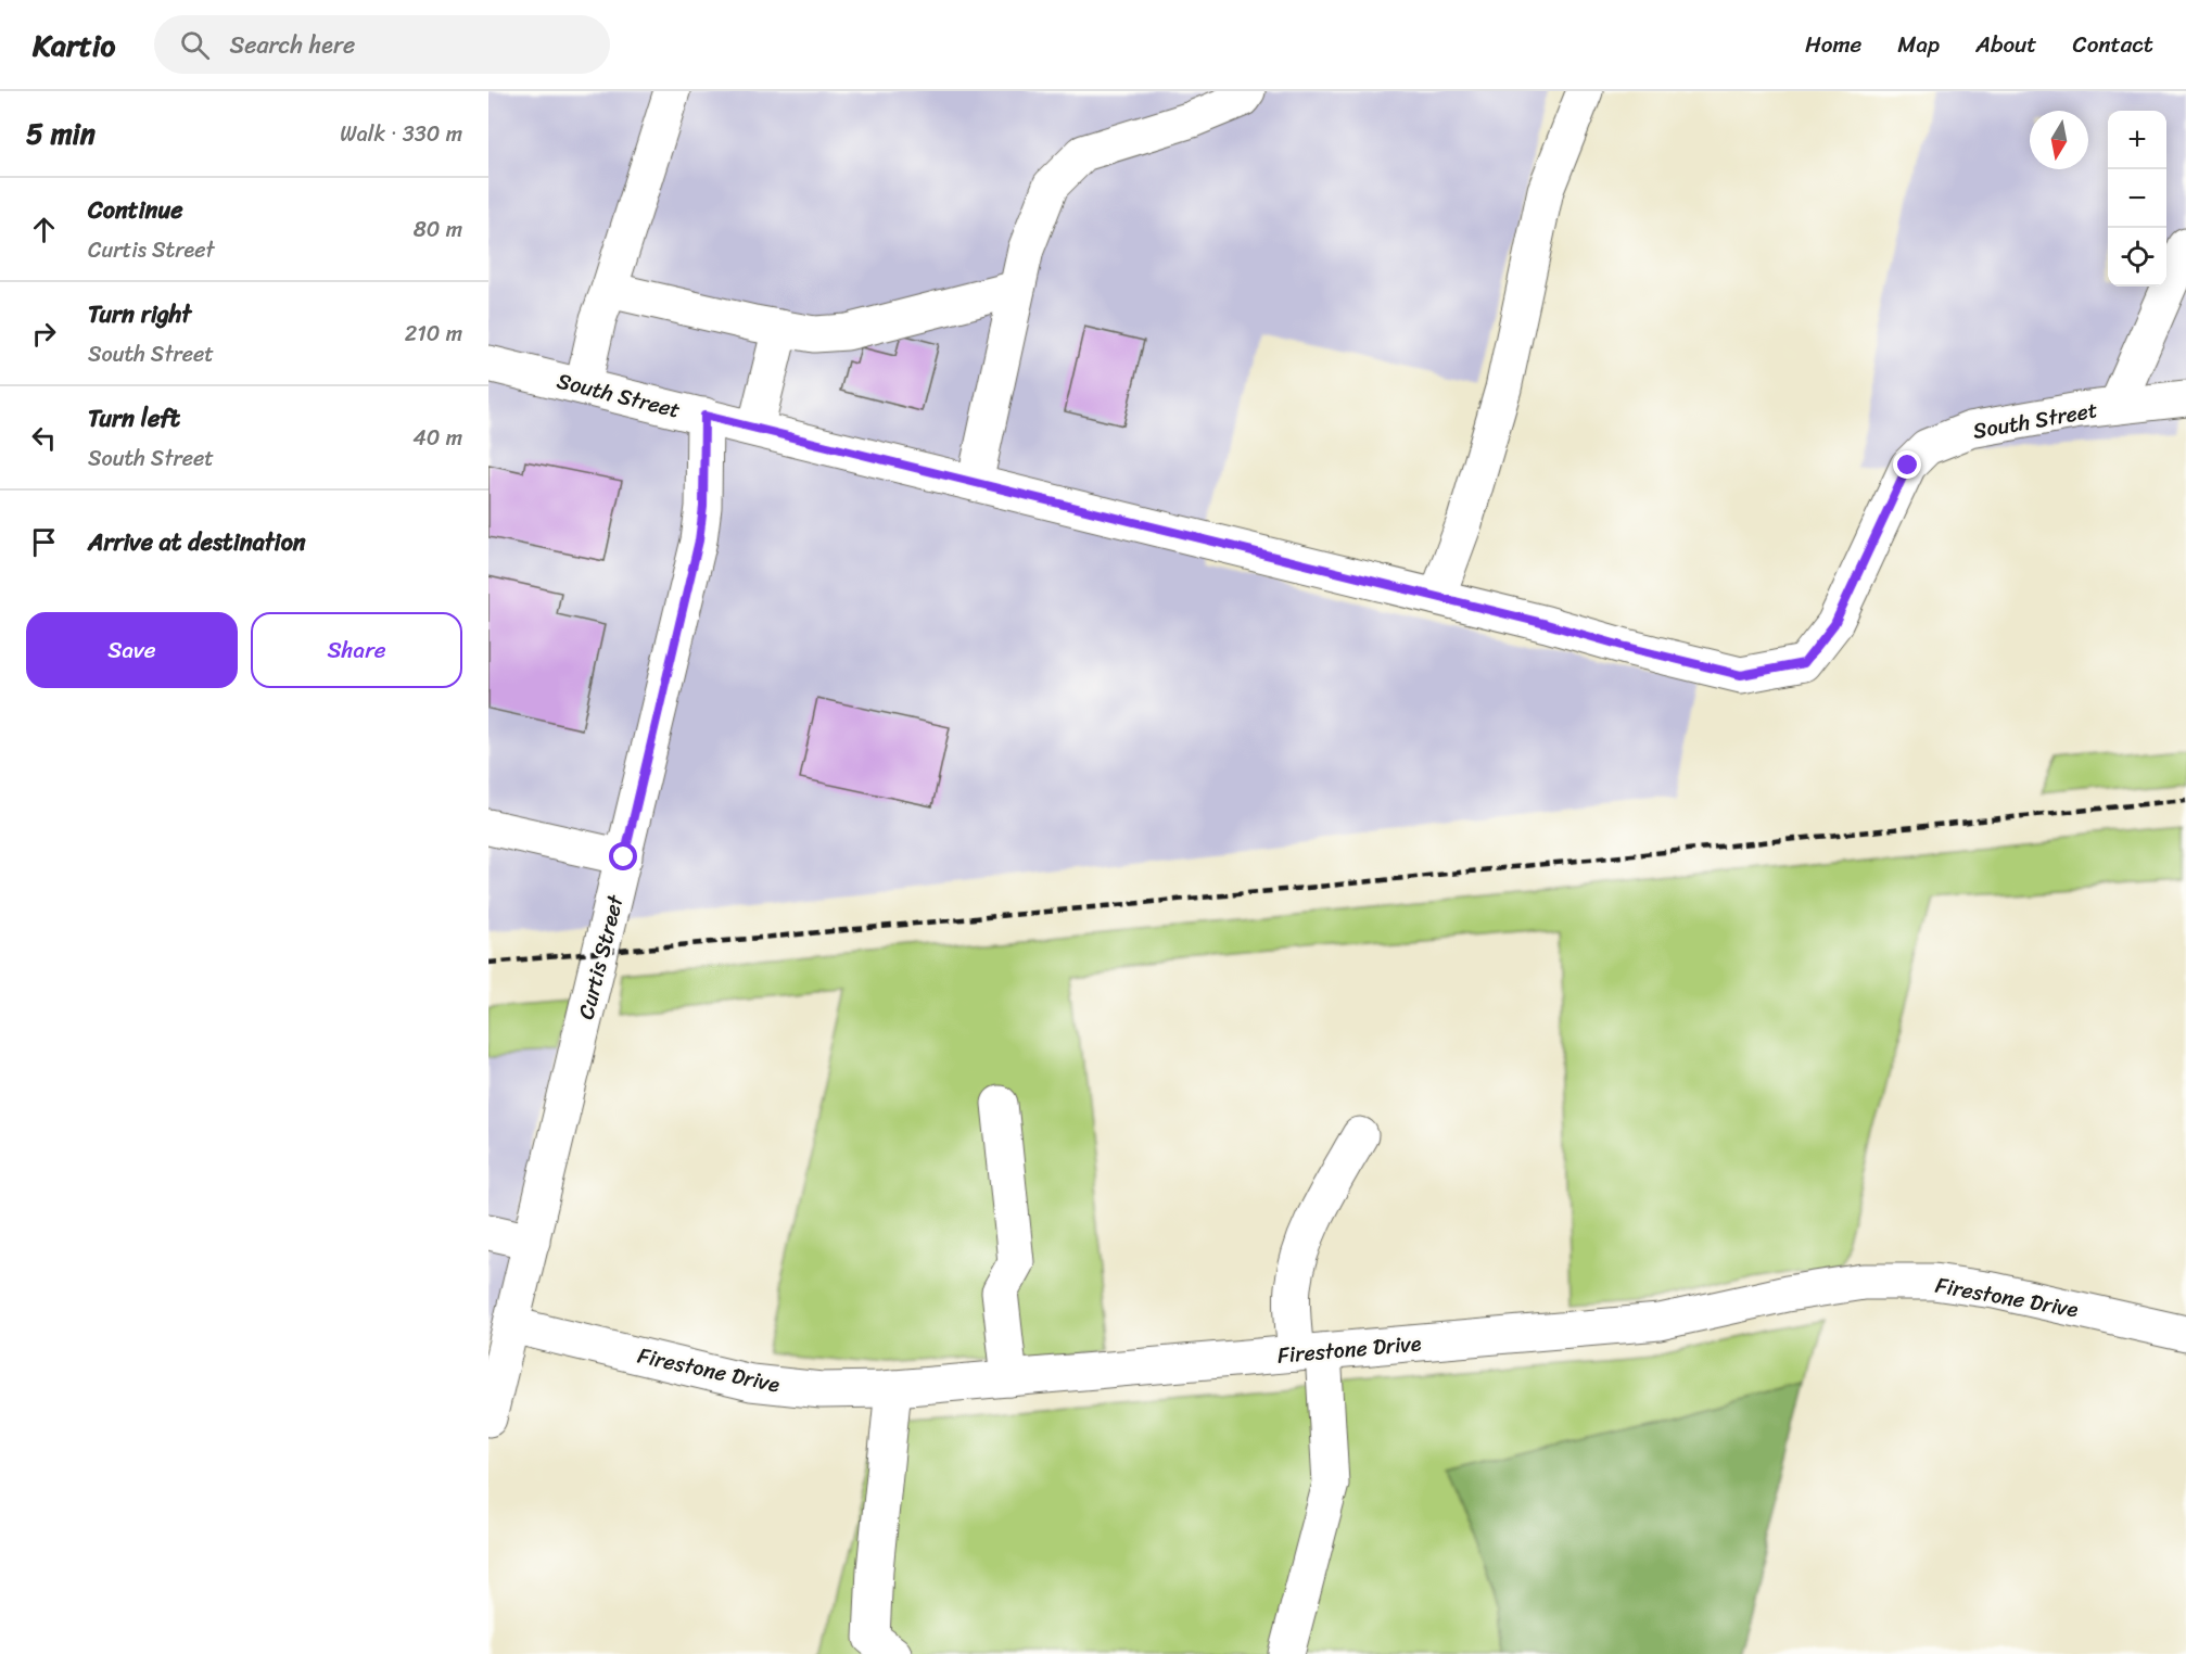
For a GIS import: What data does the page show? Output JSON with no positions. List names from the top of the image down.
{
  "streets": {
    "street": ["South Street", "Curtis Street", "Firestone Drive"]
  },
  "crossings": [
    ["South Street", "Curtis Street"],
    ["Curtis Street", "Firestone Drive"]
  ],
  "north": "bottom",
  "page": {
    "header": "Kartio",
    "search": "Search here",
    "nav": [
      "Home",
      "Map",
      "About",
      "Contact"
    ],
    "heading": ["5 min", "Walk · 330 m"],
    "map_buttons": ["+", "−"],
    "list": [
      ["Continue", "Curtis Street", "80 m"],
      ["Turn right", "South Street", "210 m"],
      ["Turn left", "South Street", "40 m"],
      "Arrive at destination"
    ],
    "buttons": ["Save", "Share"]
  }
}
